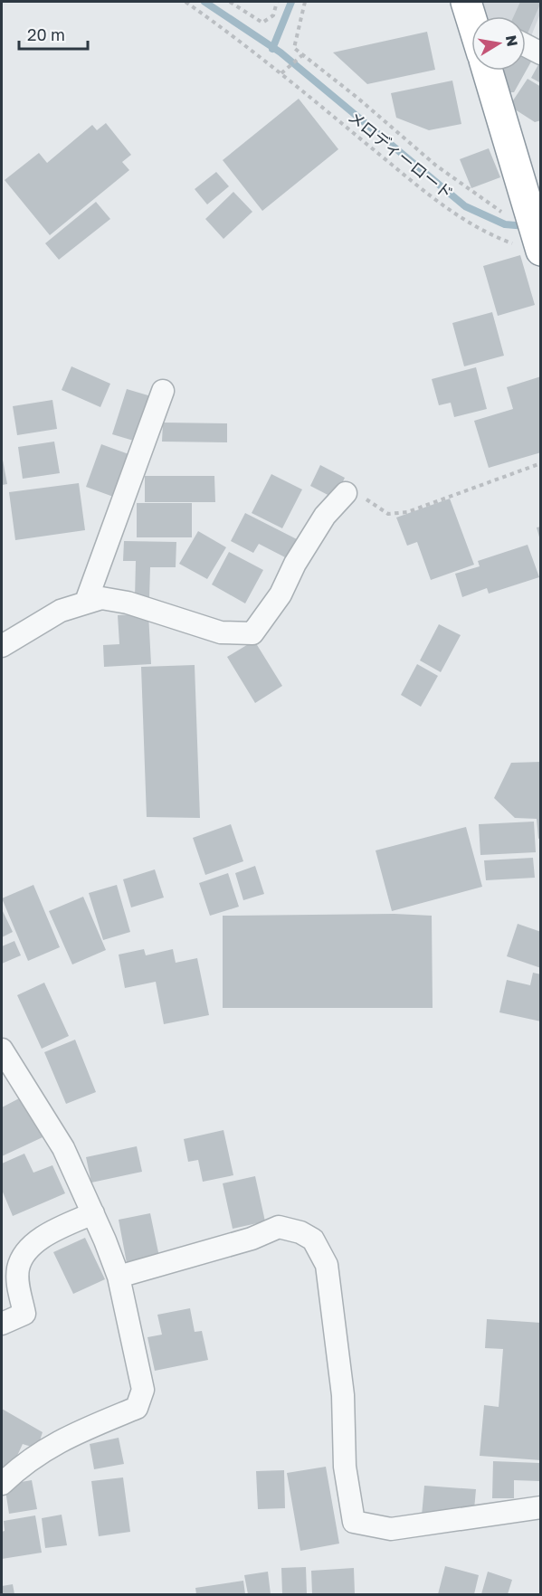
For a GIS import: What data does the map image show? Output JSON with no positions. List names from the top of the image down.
{
  "streets": {
    "path": ["メロディーロード"]
  },
  "scale_bar": "20 m",
  "north": "right"
}
